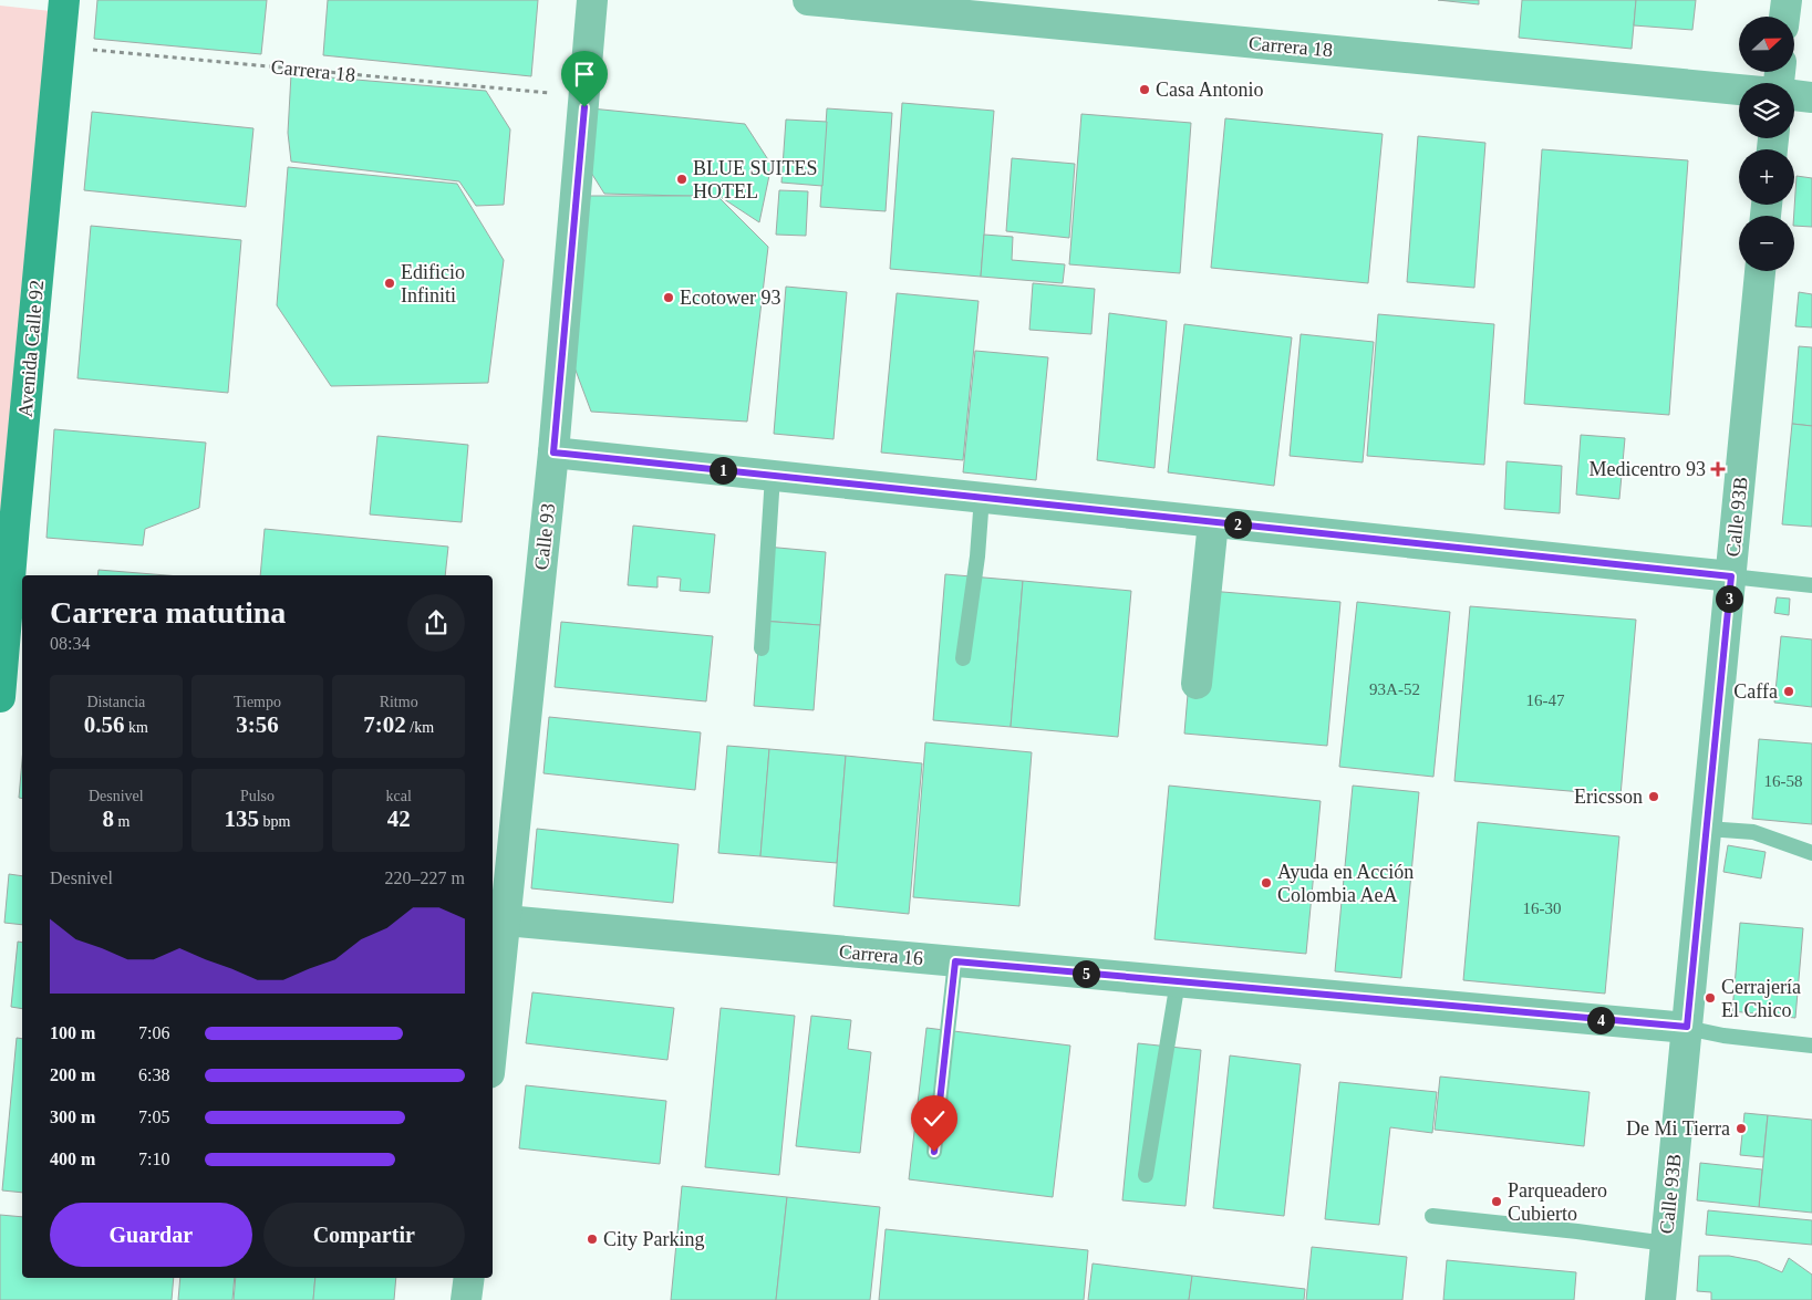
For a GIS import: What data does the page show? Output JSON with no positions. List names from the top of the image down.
{
  "streets": {
    "main road": ["Avenida Calle 92"],
    "street": [
      "Carrera 18",
      "Calle 93B",
      "Calle 93",
      "Carrera 16"
    ]
  },
  "crossings": [
    ["Calle 93B", "Carrera 16"],
    ["Calle 93", "Carrera 16"]
  ],
  "places": {
    "other": [
      "Casa Antonio",
      "BLUE SUITES HOTEL",
      "Edificio Infiniti",
      "Ecotower 93",
      "Caffa",
      "Ericsson",
      "Ayuda en Acción Colombia AeA",
      "Cerrajería El Chico",
      "De Mi Tierra",
      "Parqueadero Cubierto",
      "City Parking"
    ],
    "health": ["Medicentro 93"]
  },
  "house_numbers": [
    "93A-52",
    "16-47",
    "16-58",
    "16-30"
  ],
  "north": "right",
  "page": {
    "map_buttons": ["+", "−"],
    "pins": [
      "1",
      "2",
      "3",
      "5",
      "4"
    ],
    "heading": ["Carrera matutina", "08:34"],
    "stats": [
      ["Distancia", "0.56 km"],
      ["Tiempo", "3:56"],
      ["Ritmo", "7:02 /km"],
      ["Desnivel", "8 m"],
      ["Pulso", "135 bpm"],
      ["kcal", "42"]
    ],
    "chart": ["Desnivel", "220–227 m"],
    "list": [
      {
        "name": "100 m",
        "note": "7:06"
      },
      {
        "name": "200 m",
        "note": "6:38"
      },
      {
        "name": "300 m",
        "note": "7:05"
      },
      {
        "name": "400 m",
        "note": "7:10"
      }
    ],
    "buttons": ["Guardar", "Compartir"]
  }
}
